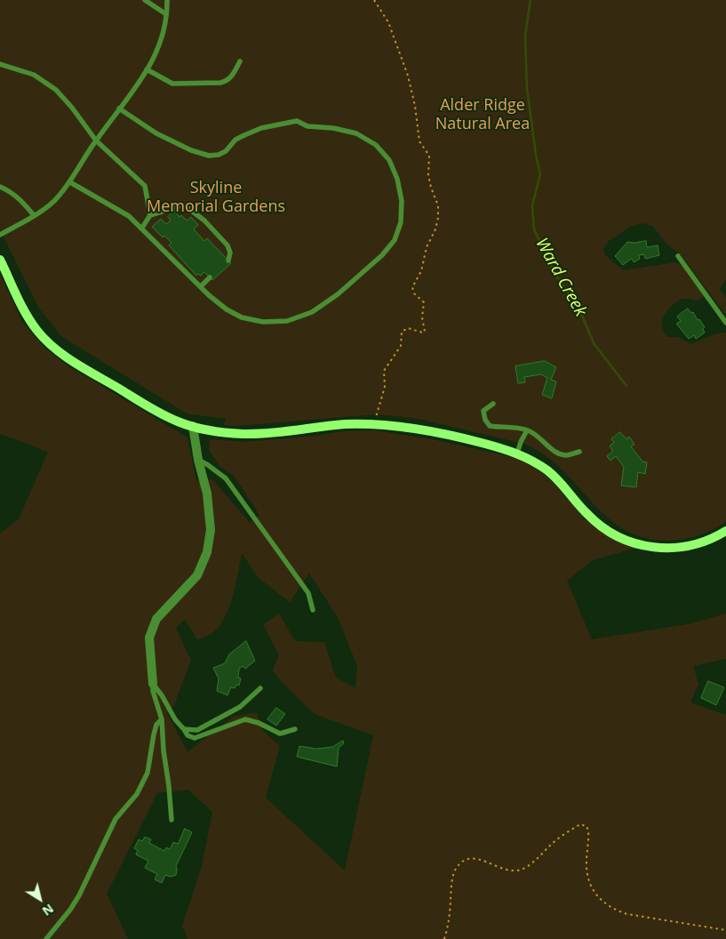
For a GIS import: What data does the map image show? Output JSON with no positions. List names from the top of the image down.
{
  "water": ["Ward Creek"],
  "parks": ["Alder Ridge Natural Area", "Skyline Memorial Gardens"],
  "north": "bottom right"
}
